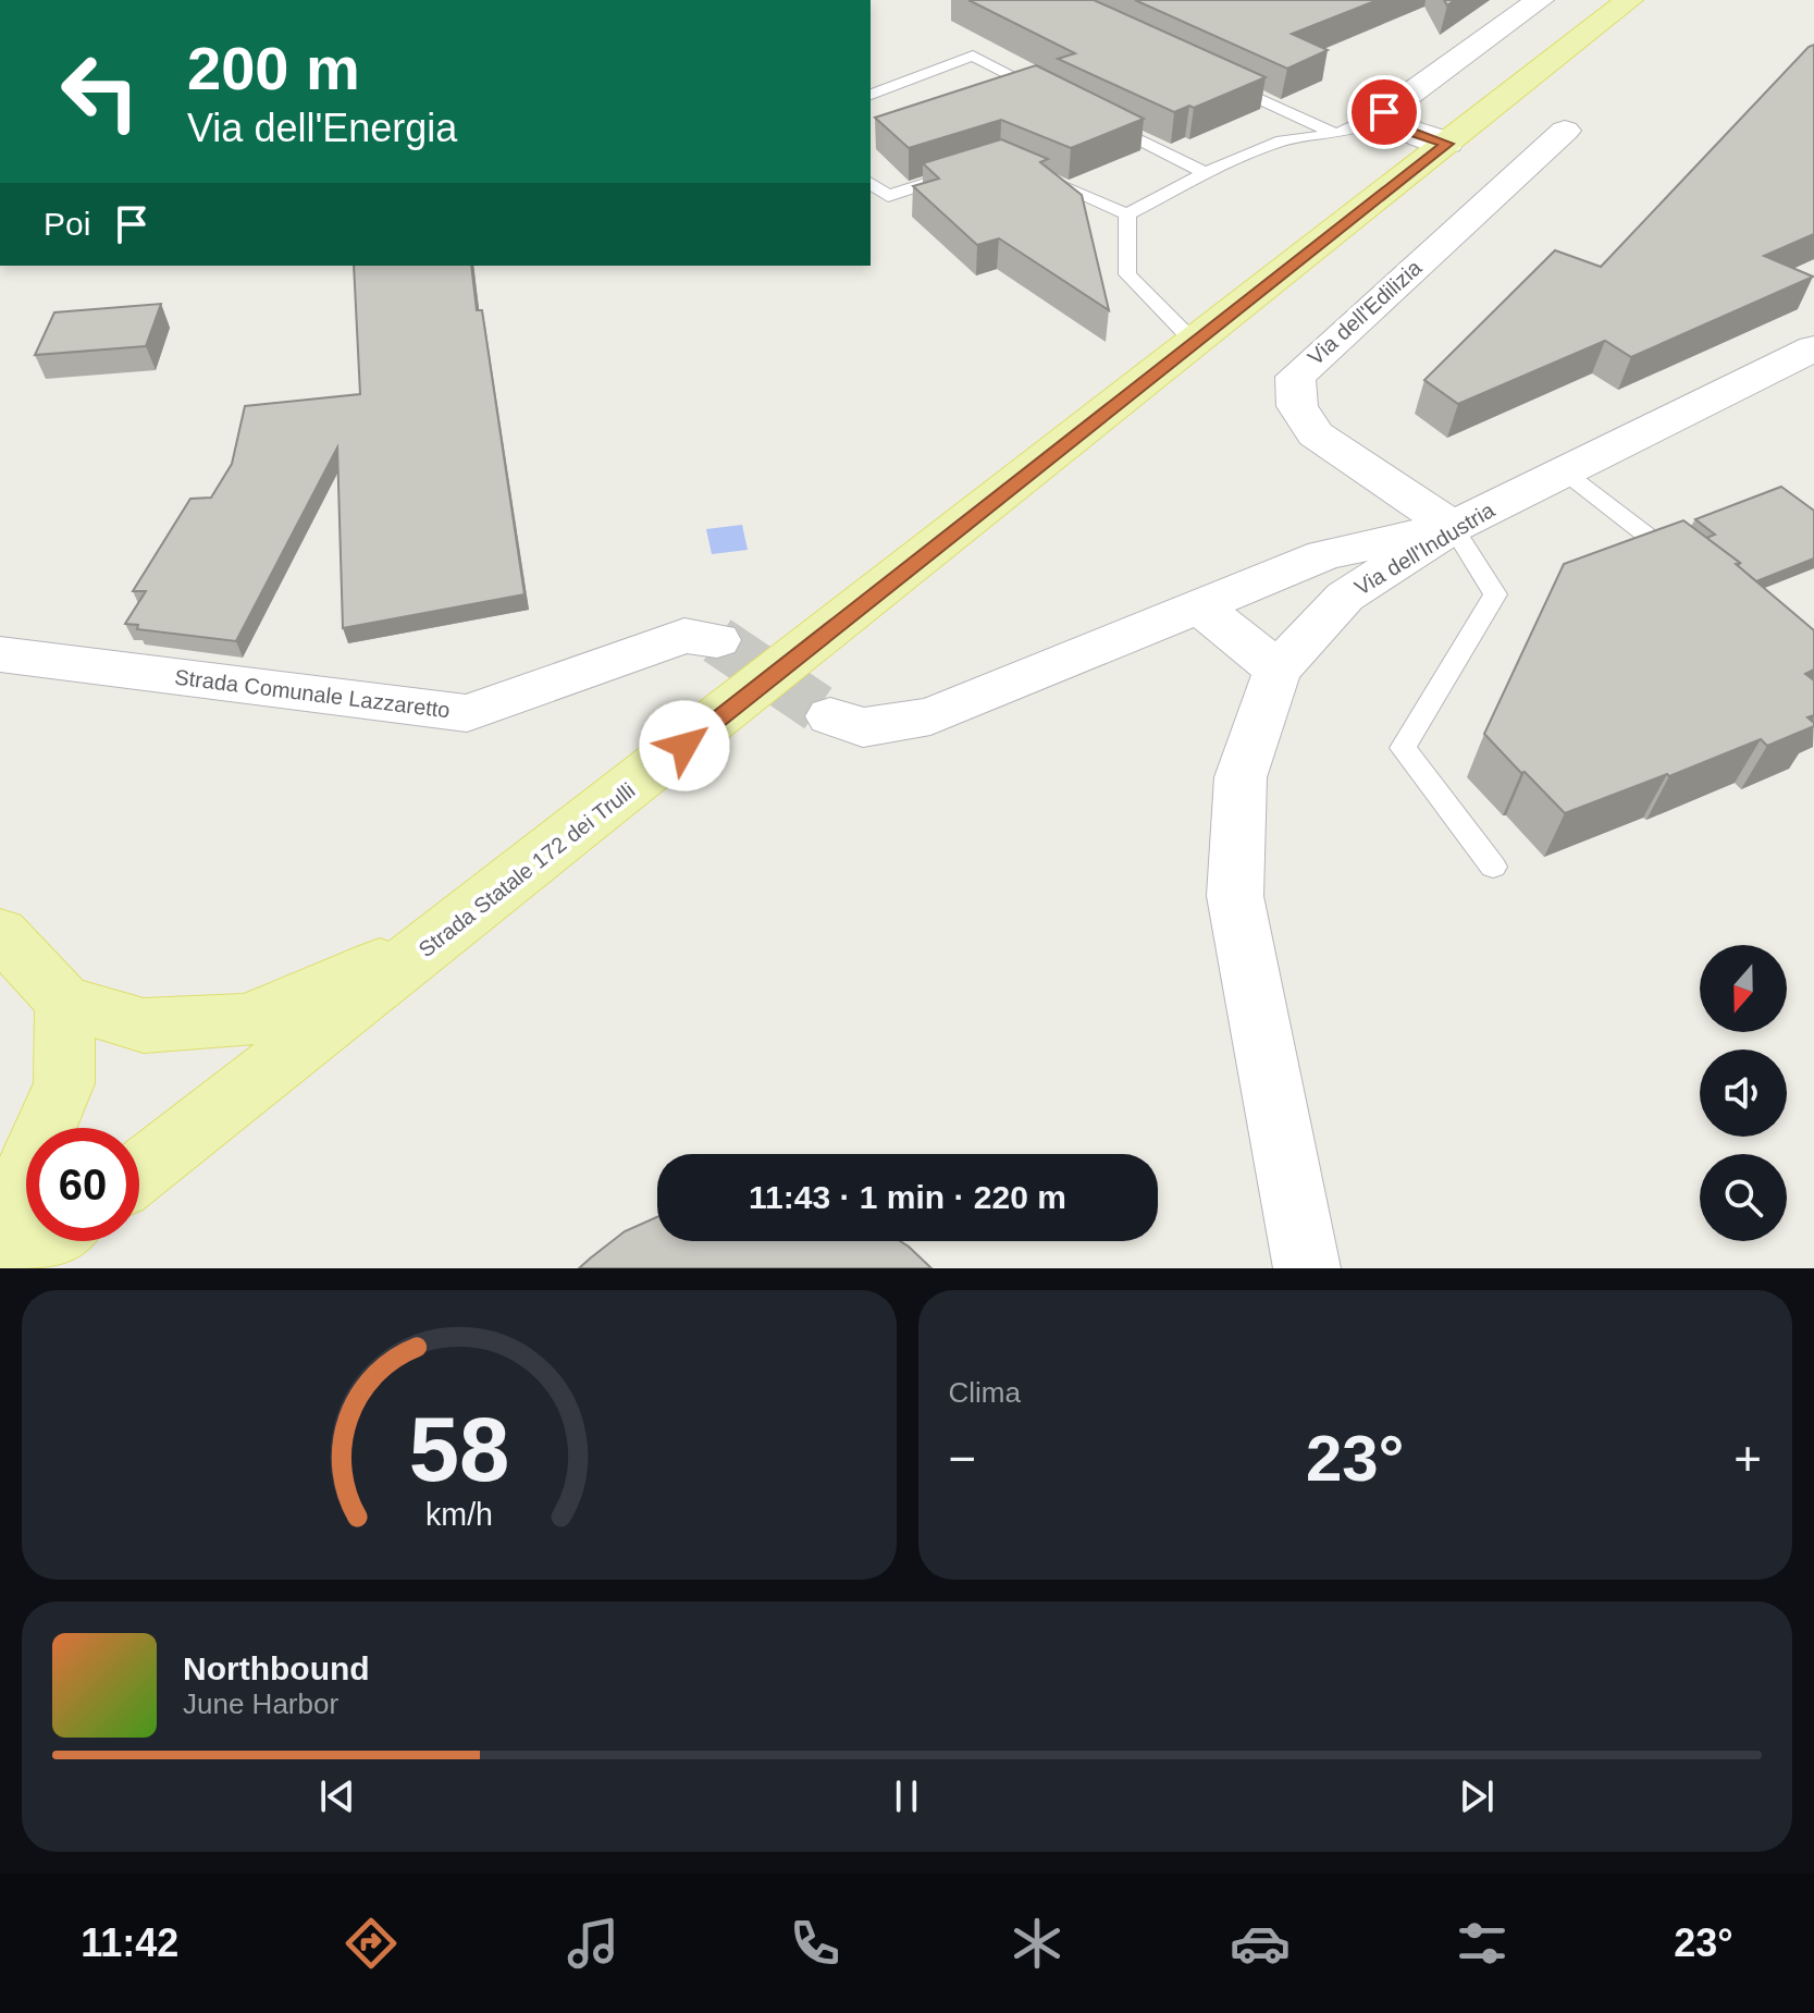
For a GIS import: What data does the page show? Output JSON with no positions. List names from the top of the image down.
{
  "streets": {
    "main road": ["Strada Statale 172 dei Trulli"],
    "street": ["Via dell'Edilizia", "Via dell'Industria", "Strada Comunale Lazzaretto"]
  },
  "crossings": [
    ["Via dell'Edilizia", "Via dell'Industria"]
  ],
  "north": "bottom",
  "page": {
    "turn": ["200 m", "Via dell'Energia"],
    "then": "Poi",
    "limit": "60",
    "trip": "11:43 · 1 min · 220 m",
    "tile": "Clima",
    "heat": ["−", "23°", "+"],
    "song": ["Northbound", "June Harbor"],
    "tabs": ["11:42", "23°"],
    "gauge": ["58", "km/h"]
  }
}
